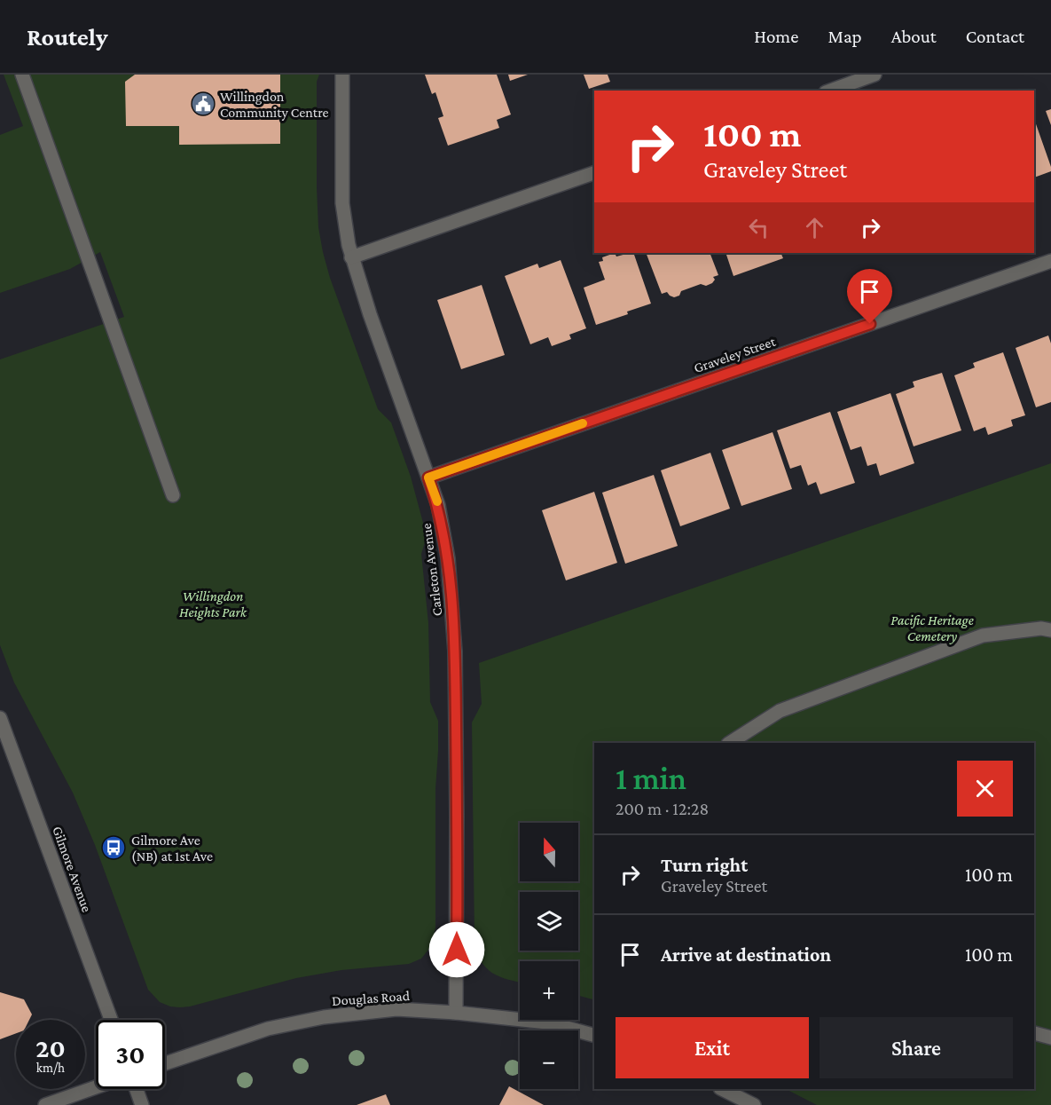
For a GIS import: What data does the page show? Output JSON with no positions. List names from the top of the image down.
{
  "streets": {
    "street": [
      "Graveley Street",
      "Carleton Avenue",
      "Gilmore Avenue",
      "Douglas Road"
    ]
  },
  "crossings": [
    ["Graveley Street", "Carleton Avenue"],
    ["Carleton Avenue", "Douglas Road"]
  ],
  "parks": ["Willingdon Heights Park", "Pacific Heritage Cemetery"],
  "places": {
    "public building": ["Willingdon Community Centre"],
    "bus stop": ["Gilmore Ave (NB) at 1st Ave"]
  },
  "north": "top",
  "page": {
    "header": "Routely",
    "nav": [
      "Home",
      "Map",
      "About",
      "Contact"
    ],
    "turn": ["100 m", "Graveley Street"],
    "heading": ["1 min", "200 m · 12:28"],
    "map_buttons": ["+", "−"],
    "list": [
      {
        "name": "Turn right",
        "note": "Graveley Street",
        "value": "100 m"
      },
      {
        "name": "Arrive at destination",
        "value": "100 m"
      }
    ],
    "buttons": ["Exit", "Share"],
    "speed": "20 km/h",
    "limit": "30"
  }
}
